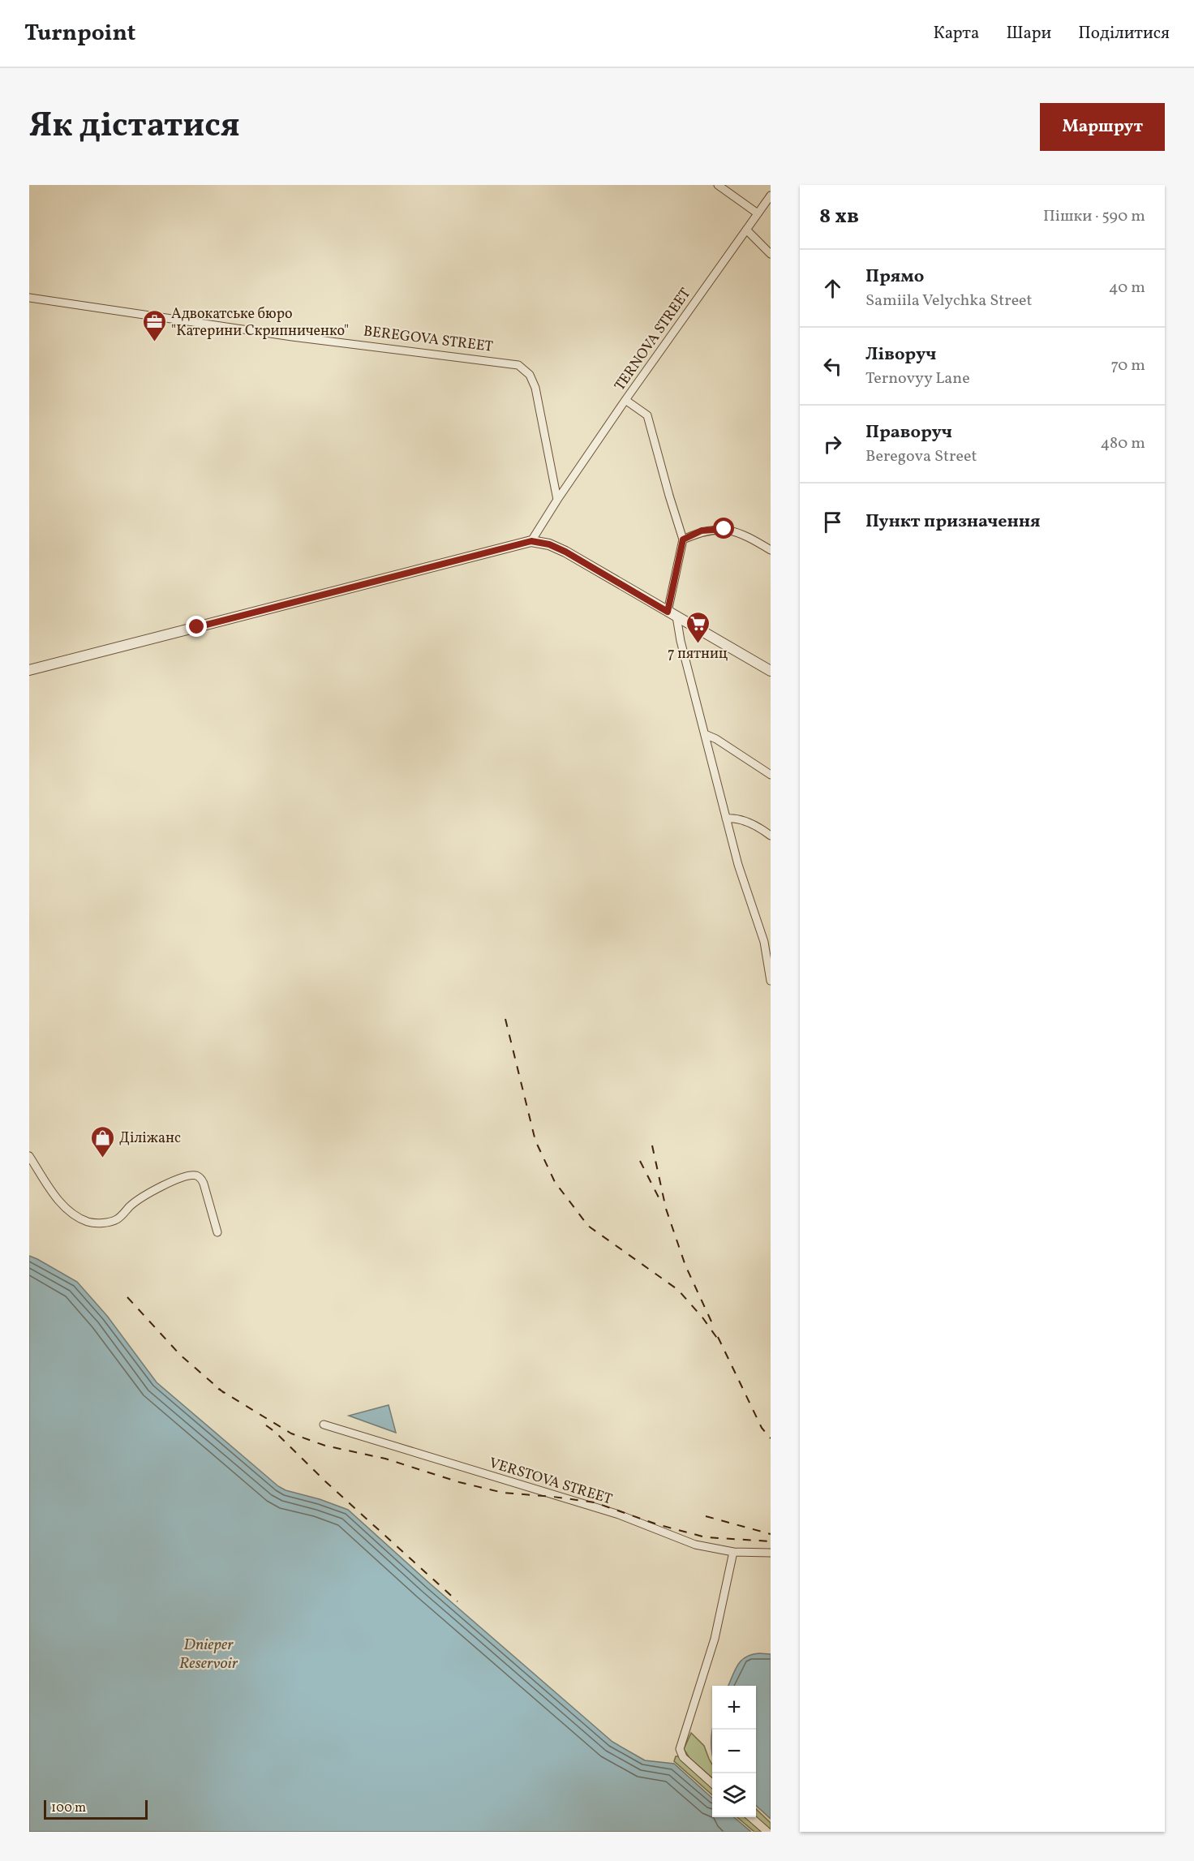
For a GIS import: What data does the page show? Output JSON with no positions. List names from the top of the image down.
{
  "streets": {
    "street": ["BEREGOVA STREET", "TERNOVA STREET", "VERSTOVA STREET"]
  },
  "crossings": [
    ["BEREGOVA STREET", "TERNOVA STREET"]
  ],
  "water": ["Dnieper Reservoir"],
  "places": {
    "office": ["Адвокатське бюро \"Катерини Скрипниченко\""],
    "supermarket": ["7 пятниц"],
    "shop": ["Діліжанс"]
  },
  "scale_bar": "100 m",
  "page": {
    "header": "Turnpoint",
    "nav": ["Карта", "Шари", "Поділитися"],
    "title": "Як дістатися",
    "buttons": "Маршрут",
    "heading": ["8 хв", "Пішки · 590 m"],
    "list": [
      ["Прямо", "Samiila Velychka Street", "40 m"],
      ["Ліворуч", "Ternovyy Lane", "70 m"],
      ["Праворуч", "Beregova Street", "480 m"],
      "Пункт призначення"
    ],
    "map_buttons": ["+", "−"],
    "scale": "100 m"
  }
}
